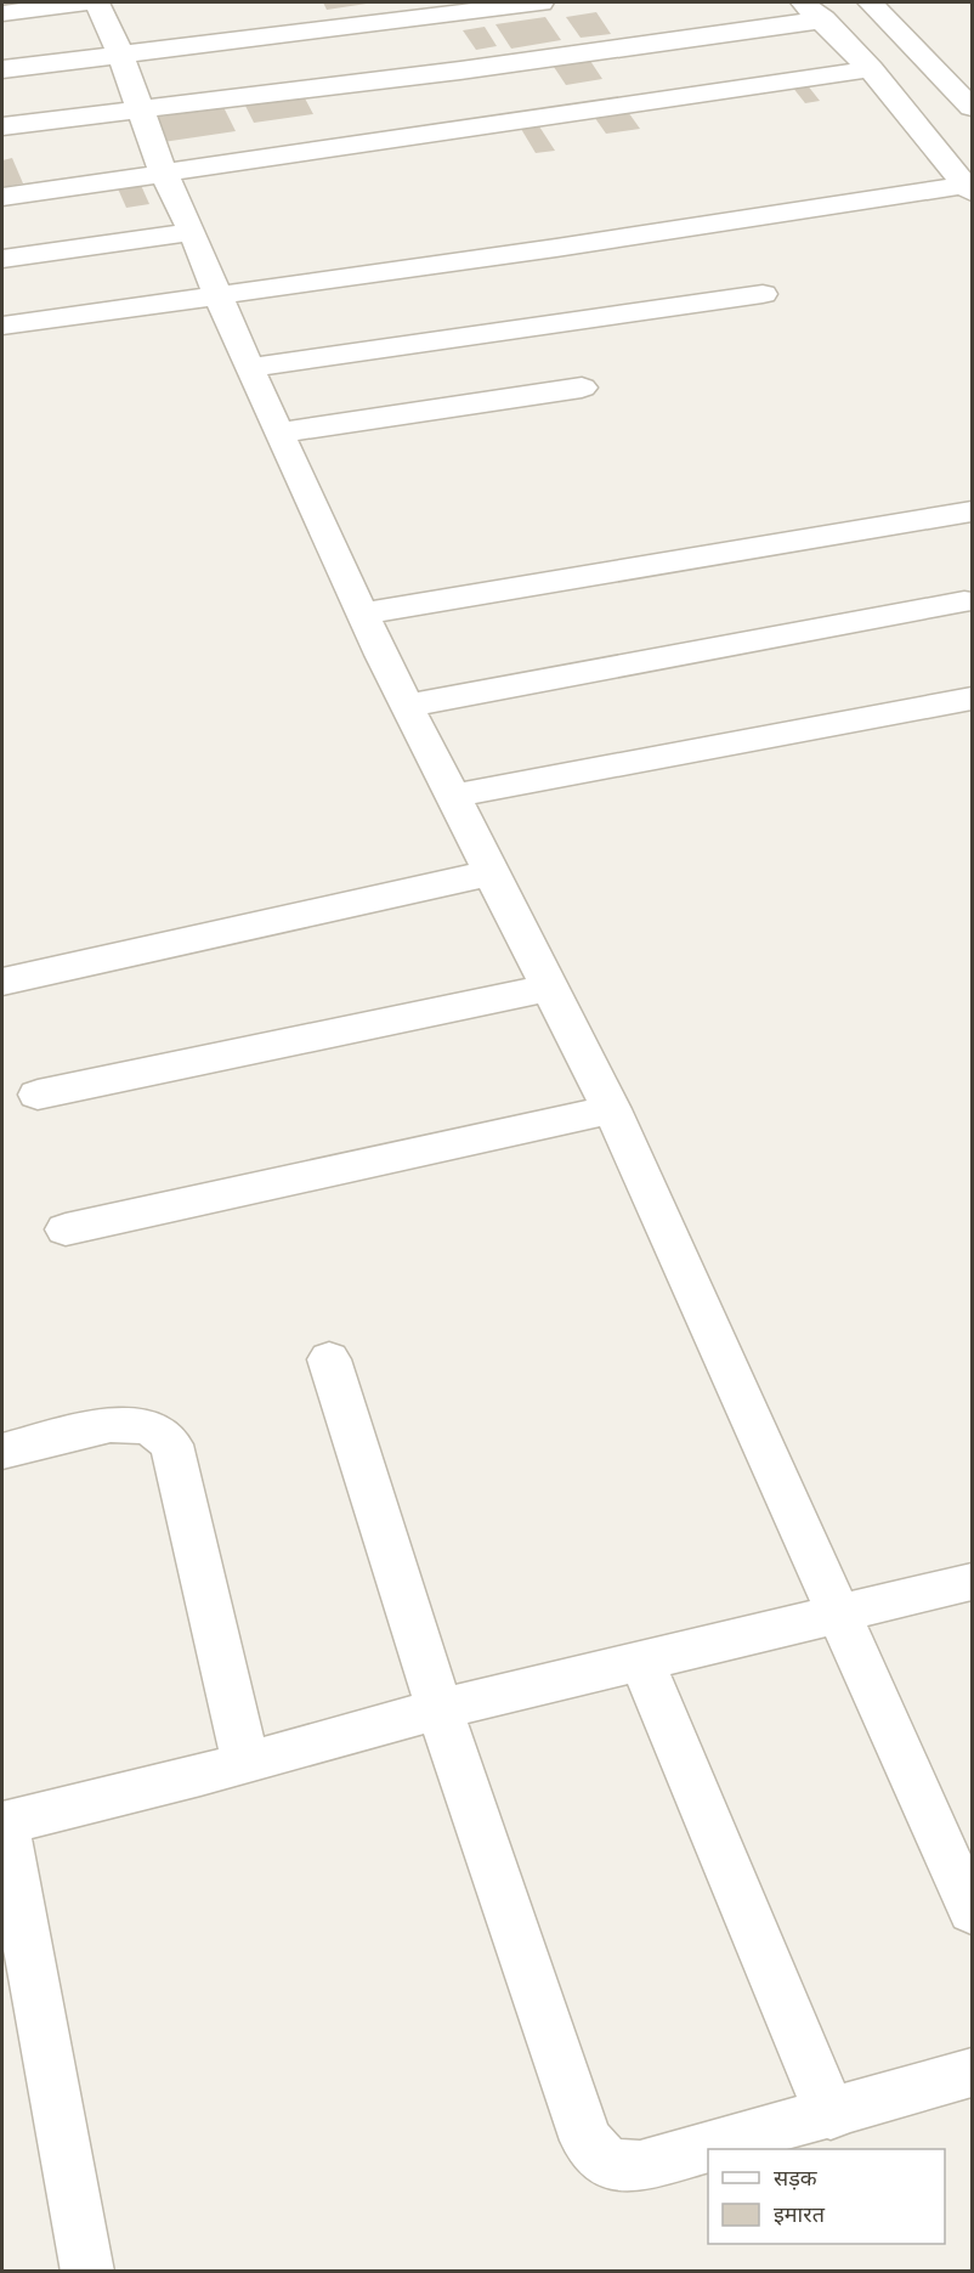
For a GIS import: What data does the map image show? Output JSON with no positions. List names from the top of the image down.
{
  "legend": ["सड़क", "इमारत"]
}
